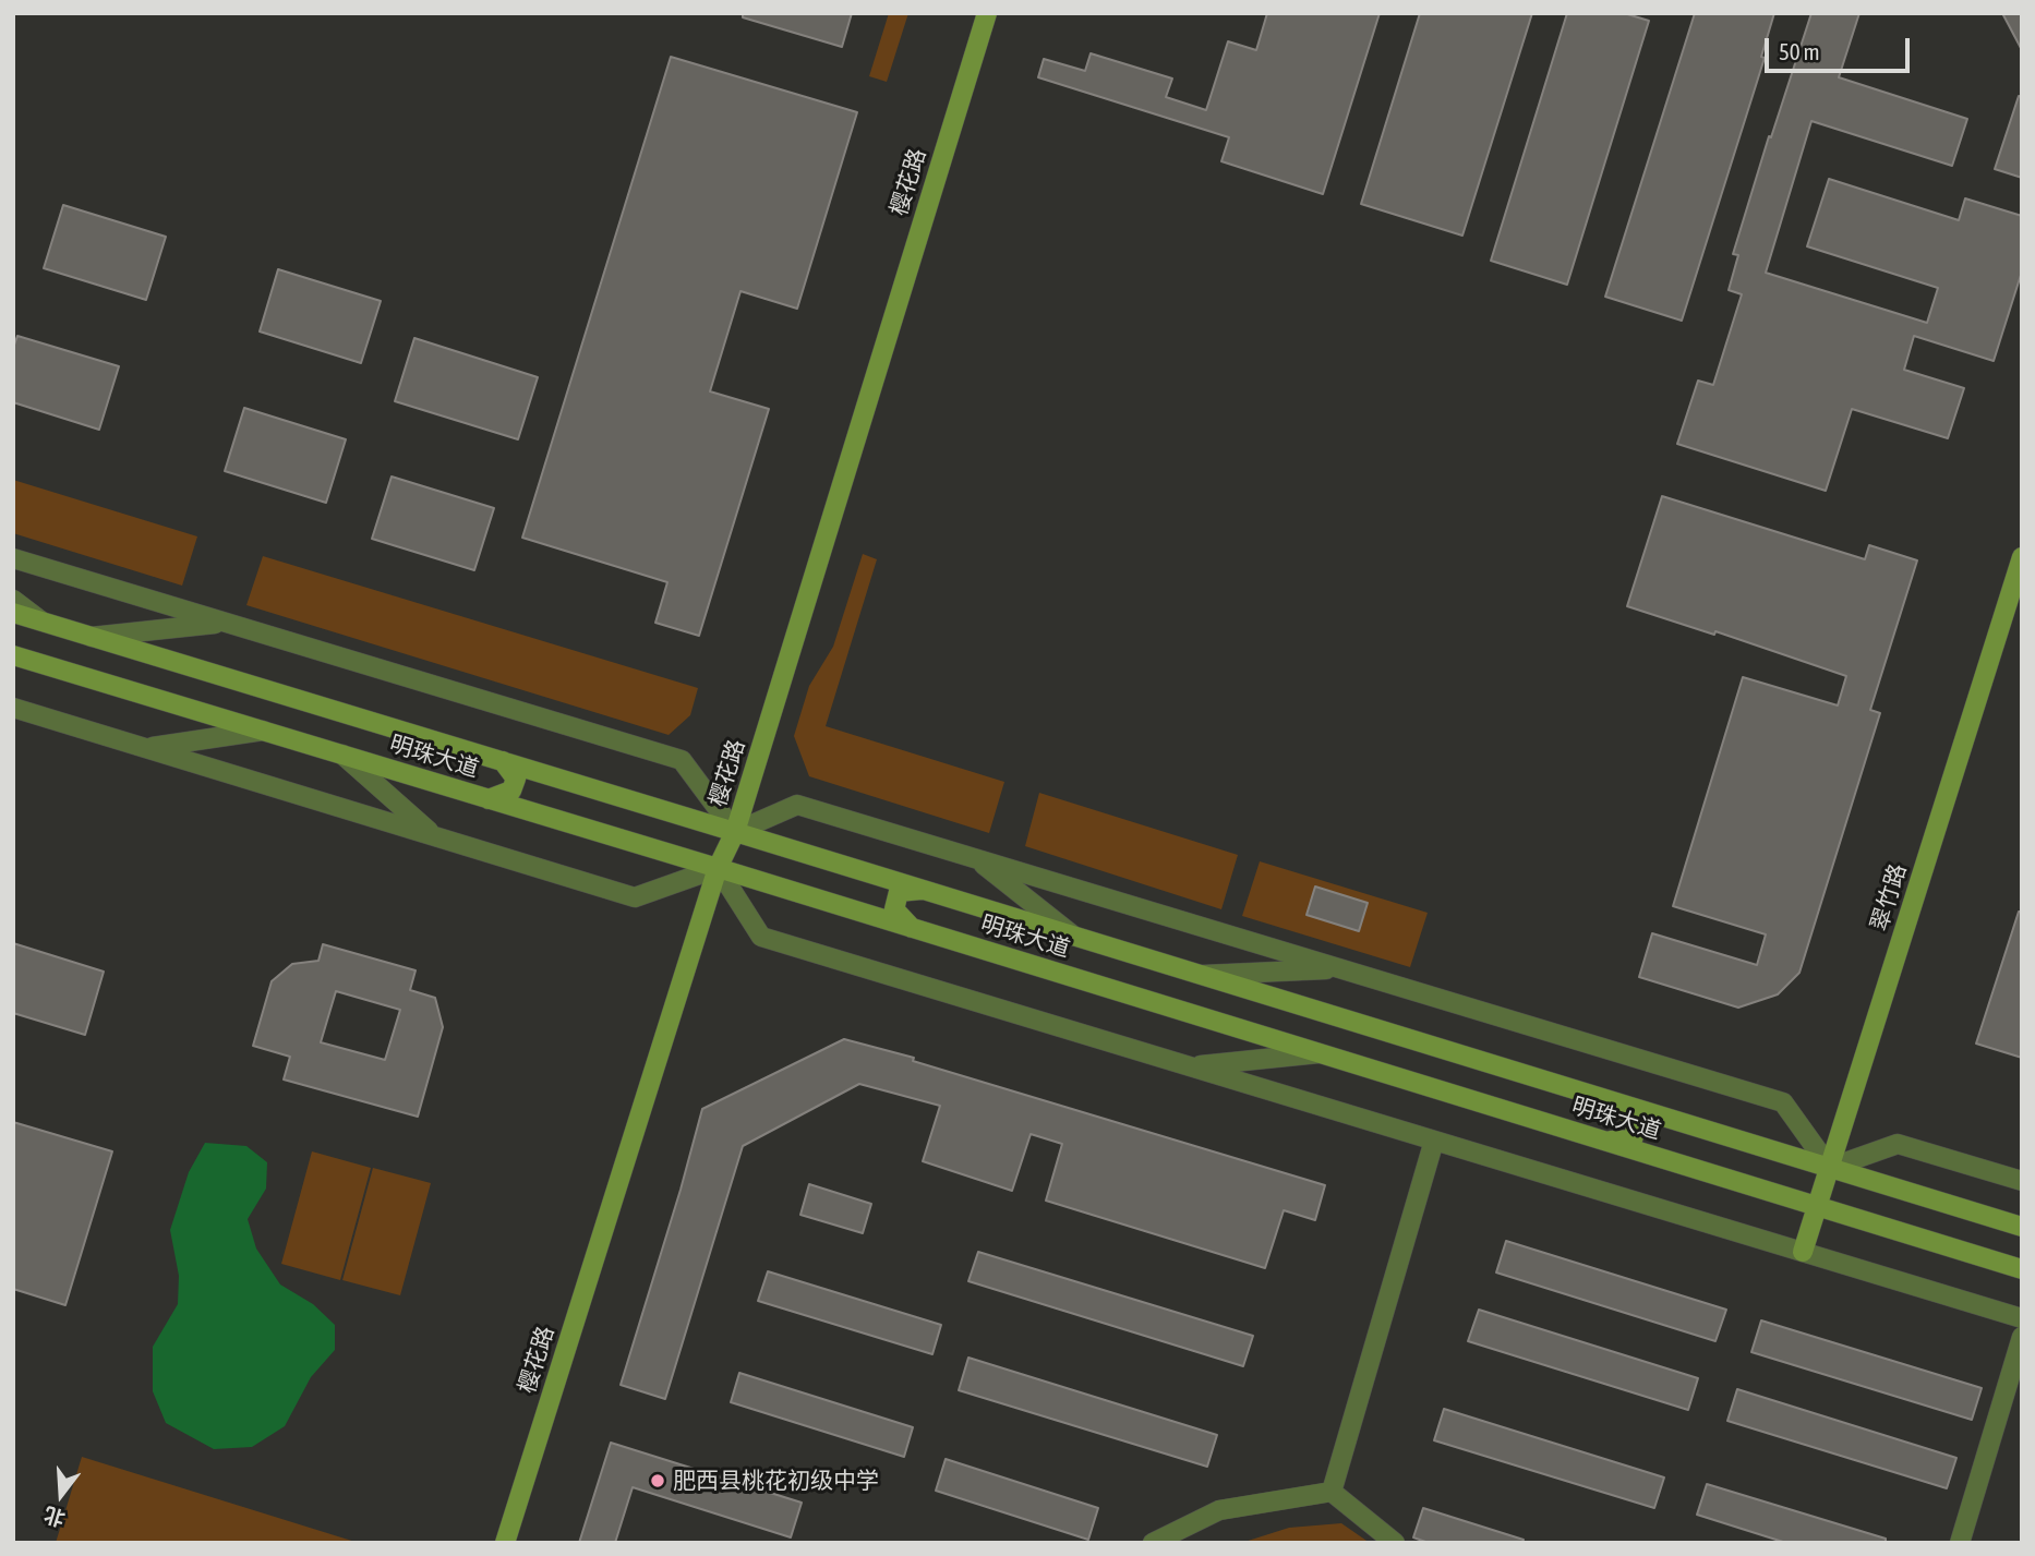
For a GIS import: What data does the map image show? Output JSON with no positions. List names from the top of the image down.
{
  "streets": {
    "main road": ["樱花路", "明珠大道", "翠竹路"]
  },
  "crossings": [
    ["樱花路", "明珠大道"],
    ["明珠大道", "翠竹路"]
  ],
  "places": ["肥西县桃花初级中学"],
  "scale_bar": "50 m",
  "north": "bottom"
}
